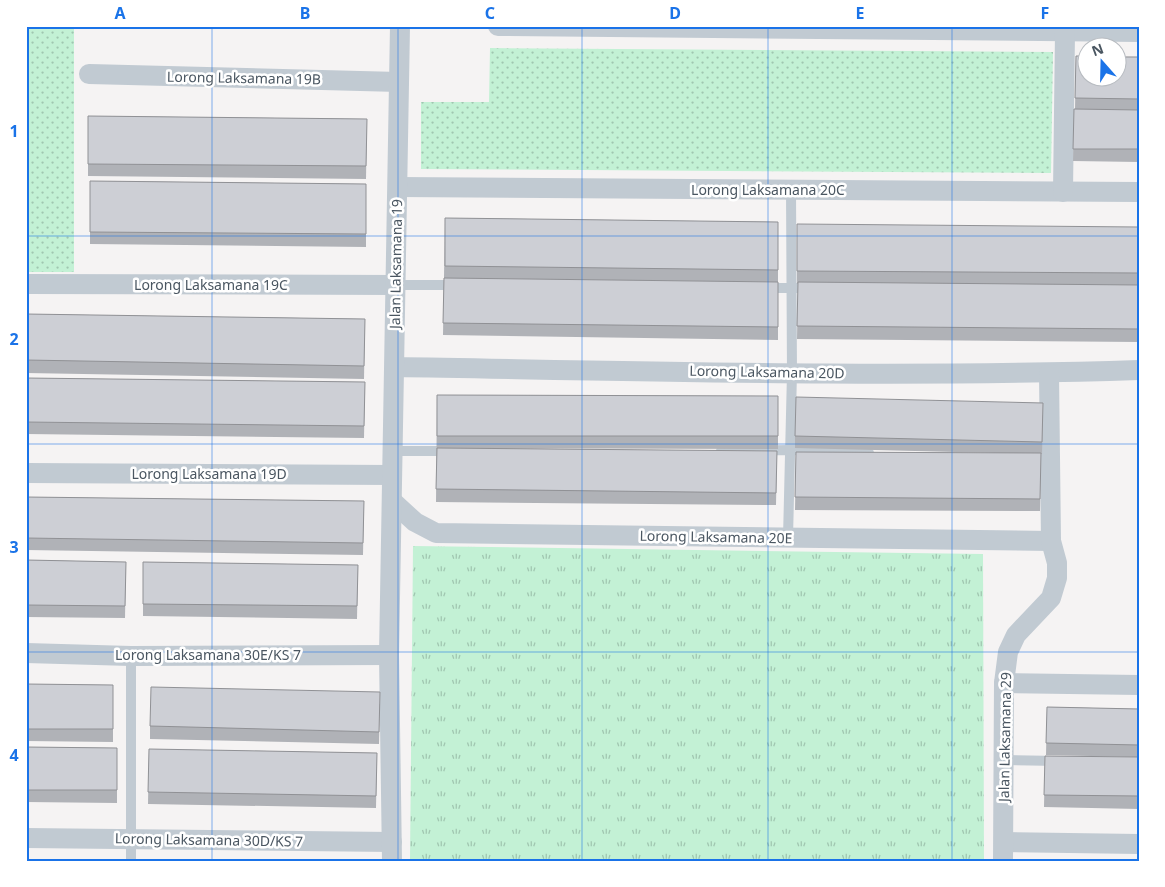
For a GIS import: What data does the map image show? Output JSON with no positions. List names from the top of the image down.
{
  "streets": {
    "street": [
      "Lorong Laksamana 19B",
      "Lorong Laksamana 20C",
      "Jalan Laksamana 19",
      "Lorong Laksamana 19C",
      "Lorong Laksamana 20D",
      "Lorong Laksamana 19D",
      "Lorong Laksamana 20E",
      "Lorong Laksamana 30E/KS 7",
      "Jalan Laksamana 29",
      "Lorong Laksamana 30D/KS 7"
    ]
  },
  "crossings": [
    ["Lorong Laksamana 19B", "Jalan Laksamana 19"],
    ["Lorong Laksamana 20C", "Jalan Laksamana 19"],
    ["Jalan Laksamana 19", "Lorong Laksamana 19C"],
    ["Jalan Laksamana 19", "Lorong Laksamana 20D"],
    ["Jalan Laksamana 19", "Lorong Laksamana 19D"],
    ["Jalan Laksamana 19", "Lorong Laksamana 20E"],
    ["Jalan Laksamana 19", "Lorong Laksamana 30E/KS 7"],
    ["Jalan Laksamana 19", "Lorong Laksamana 30D/KS 7"],
    ["Lorong Laksamana 20D", "Jalan Laksamana 29"],
    ["Lorong Laksamana 20E", "Jalan Laksamana 29"]
  ],
  "north": "top",
  "grid": {
    "columns": [
      "A",
      "B",
      "C",
      "D",
      "E",
      "F"
    ],
    "rows": [
      "1",
      "2",
      "3",
      "4"
    ]
  }
}
